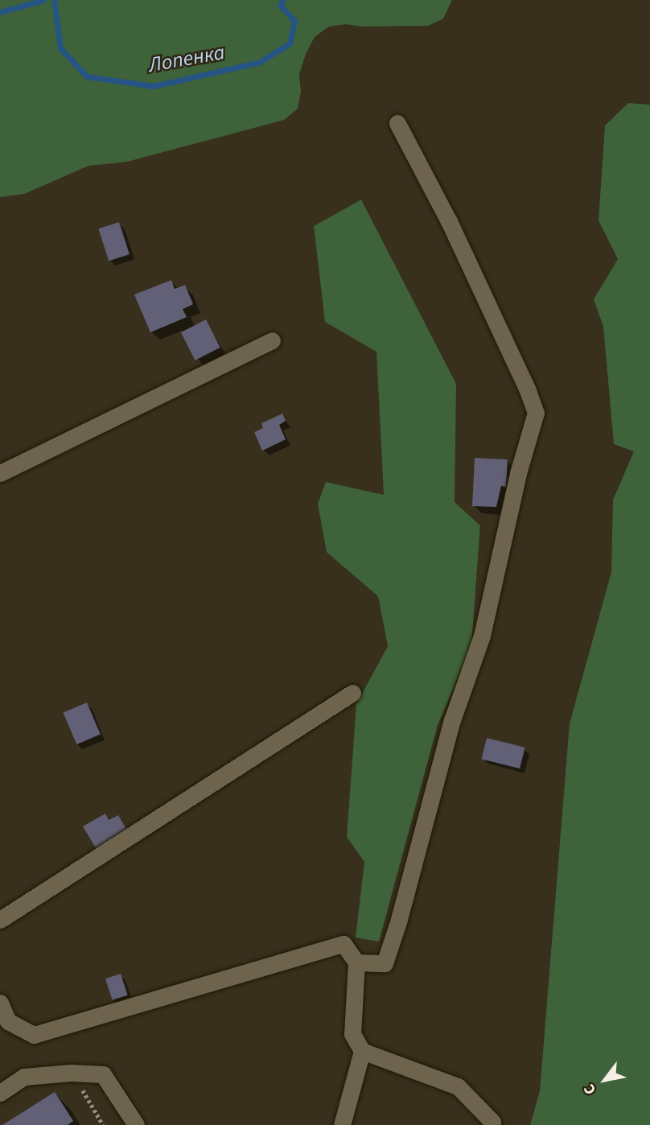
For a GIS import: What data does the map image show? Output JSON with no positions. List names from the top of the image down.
{
  "water": ["Лопенка"],
  "north": "bottom left"
}
